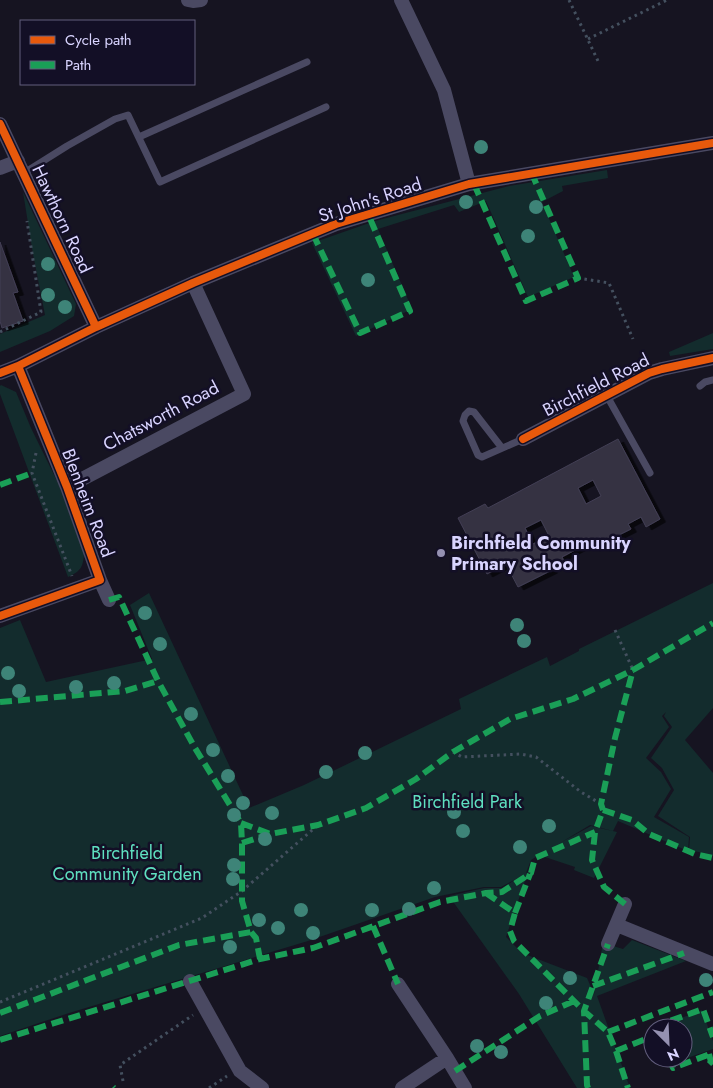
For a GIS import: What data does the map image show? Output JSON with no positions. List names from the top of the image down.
{
  "streets": {
    "street": [
      "St John's Road",
      "Hawthorn Road",
      "Birchfield Road",
      "Chatsworth Road",
      "Blenheim Road"
    ]
  },
  "crossings": [
    ["St John's Road", "Hawthorn Road"],
    ["St John's Road", "Chatsworth Road"],
    ["St John's Road", "Blenheim Road"],
    ["Chatsworth Road", "Blenheim Road"]
  ],
  "parks": ["Birchfield Park", "Birchfield Community Garden"],
  "places": ["Birchfield Community Primary School"],
  "legend": ["Cycle path", "Path"],
  "north": "bottom right"
}
